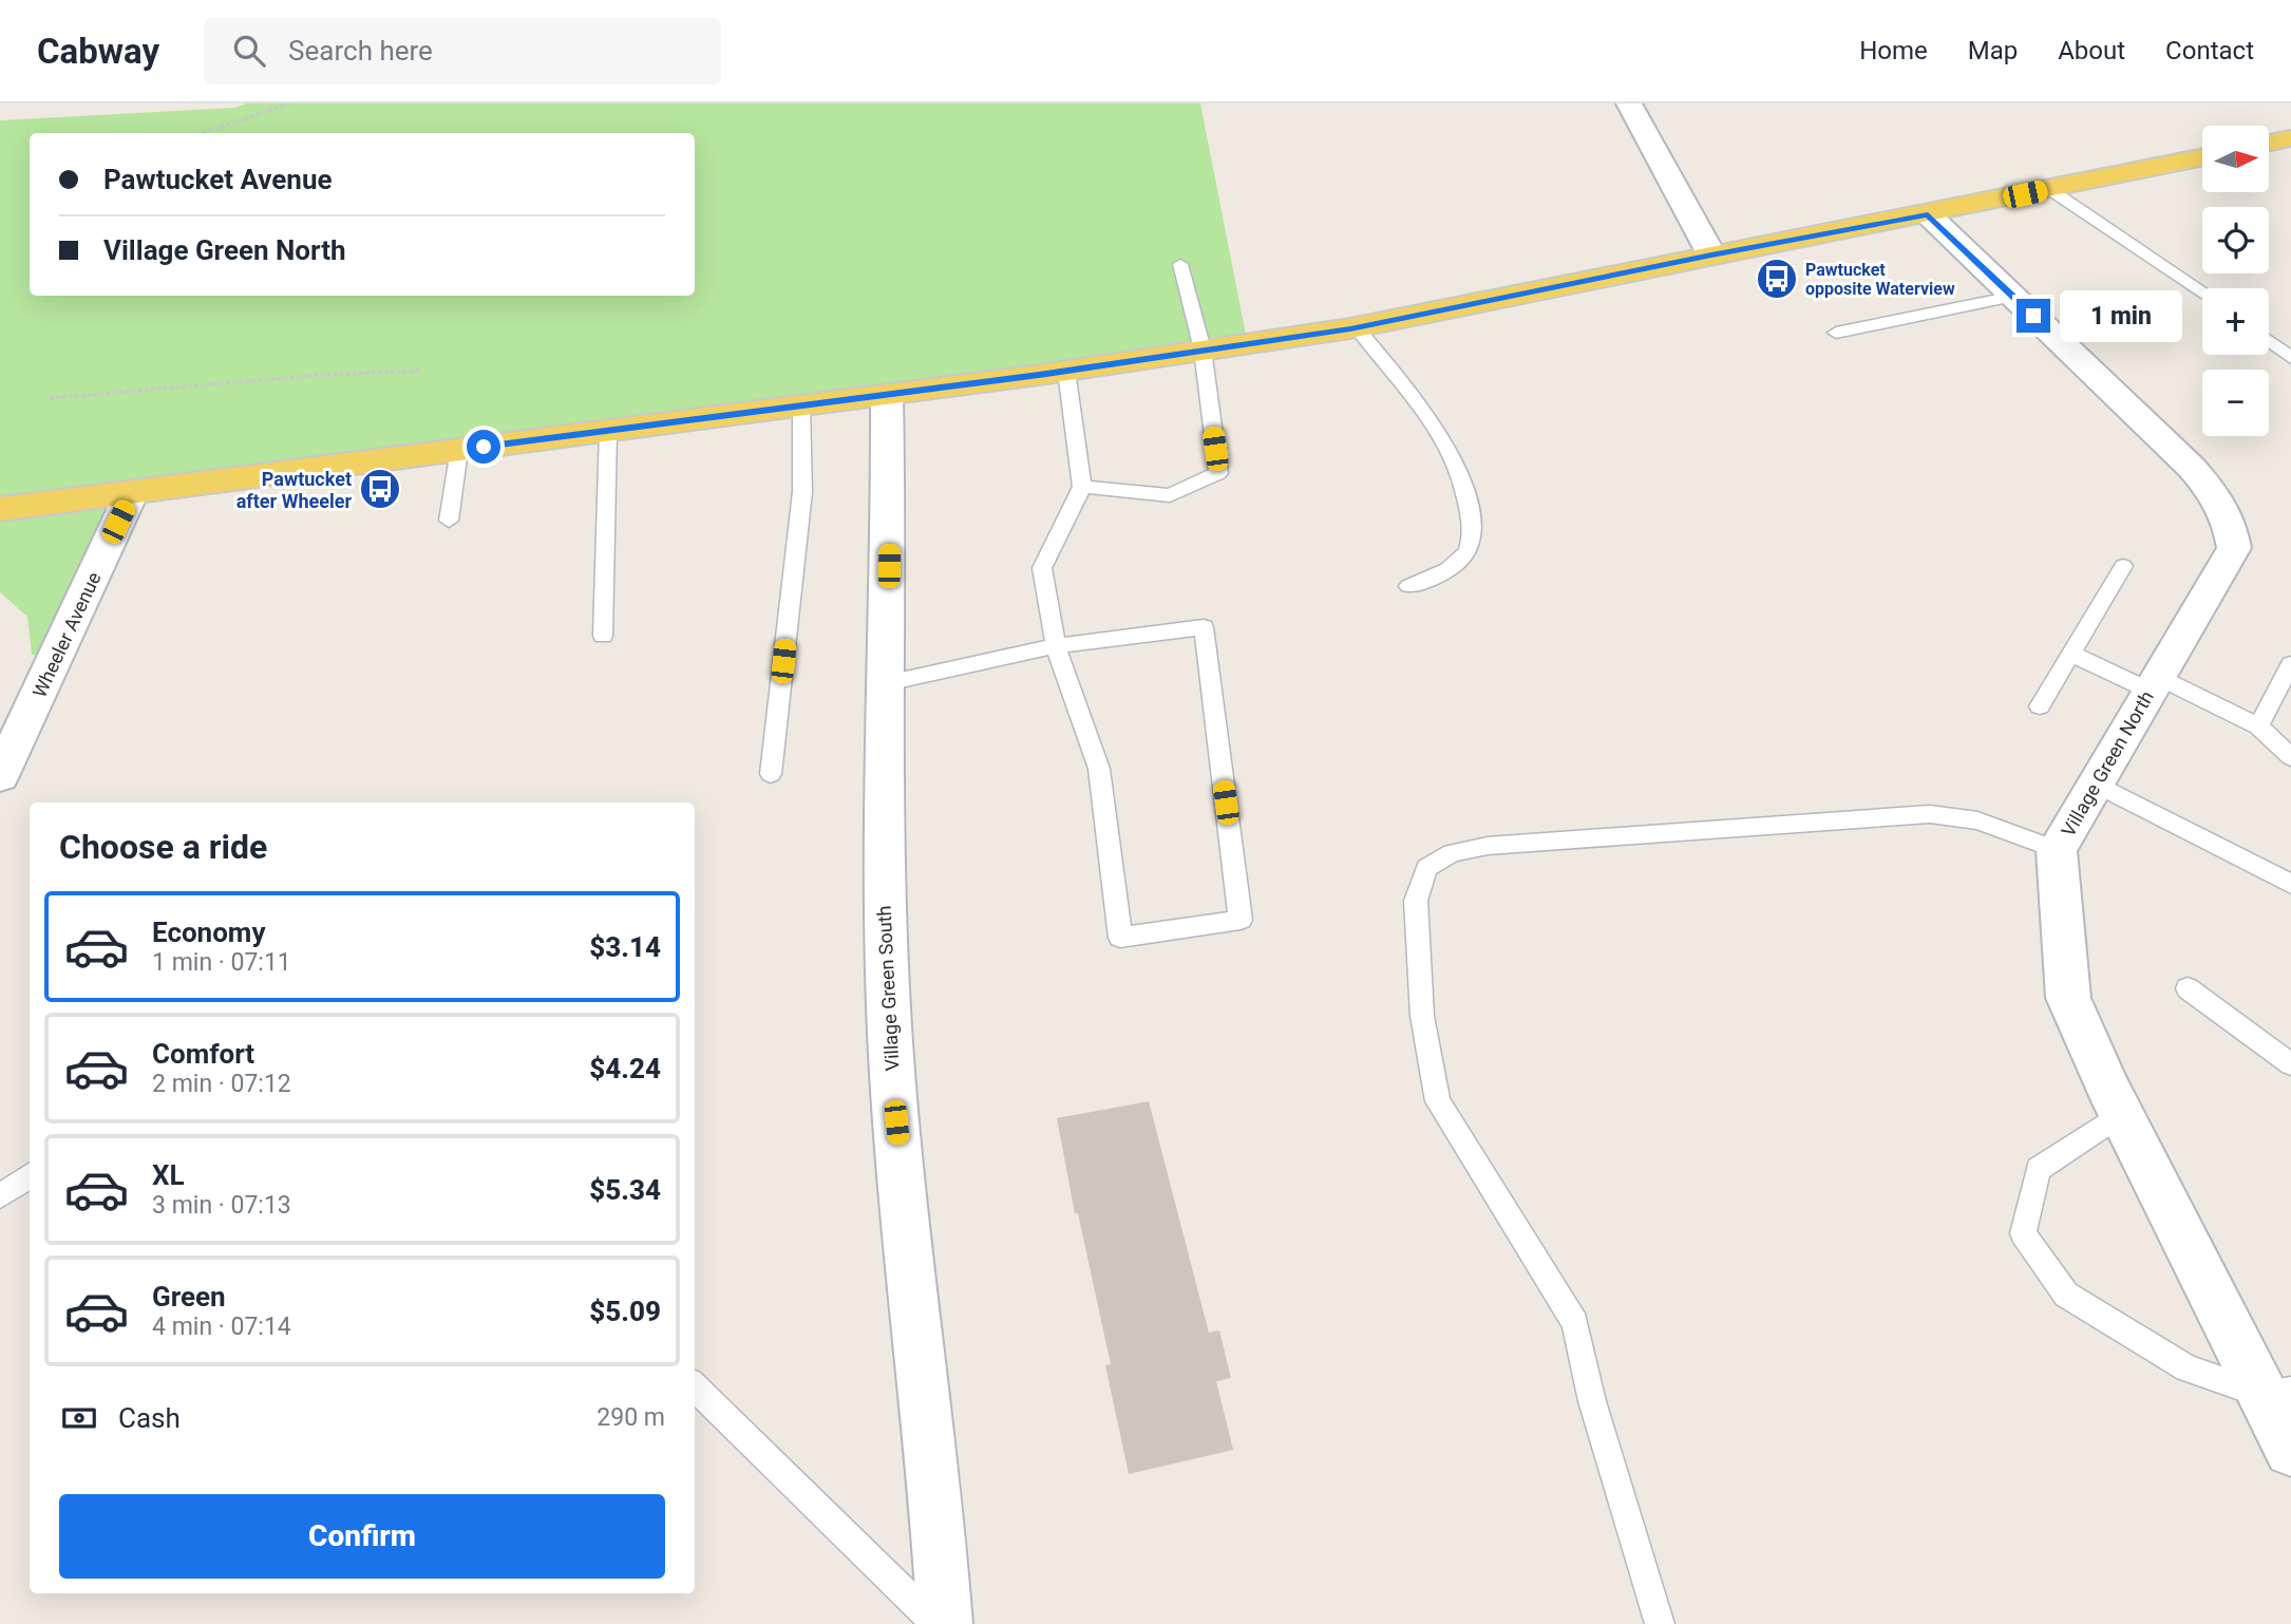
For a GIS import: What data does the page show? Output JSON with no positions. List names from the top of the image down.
{
  "streets": {
    "street": ["Wheeler Avenue", "Village Green North", "Village Green South"]
  },
  "places": {
    "bus stop": ["Pawtucket opposite Waterview", "Pawtucket after Wheeler"]
  },
  "north": "right",
  "page": {
    "header": "Cabway",
    "search": "Search here",
    "nav": [
      "Home",
      "Map",
      "About",
      "Contact"
    ],
    "map_buttons": ["+", "−"],
    "banner": ["Pawtucket Avenue", "Village Green North"],
    "bubble": "1 min",
    "heading": "Choose a ride",
    "list": [
      {
        "name": "Economy",
        "note": "1 min · 07:11",
        "value": "$3.14"
      },
      {
        "name": "Comfort",
        "note": "2 min · 07:12",
        "value": "$4.24"
      },
      {
        "name": "XL",
        "note": "3 min · 07:13",
        "value": "$5.34"
      },
      {
        "name": "Green",
        "note": "4 min · 07:14",
        "value": "$5.09"
      }
    ],
    "pay": ["Cash", "290 m"],
    "buttons": "Confirm"
  }
}
